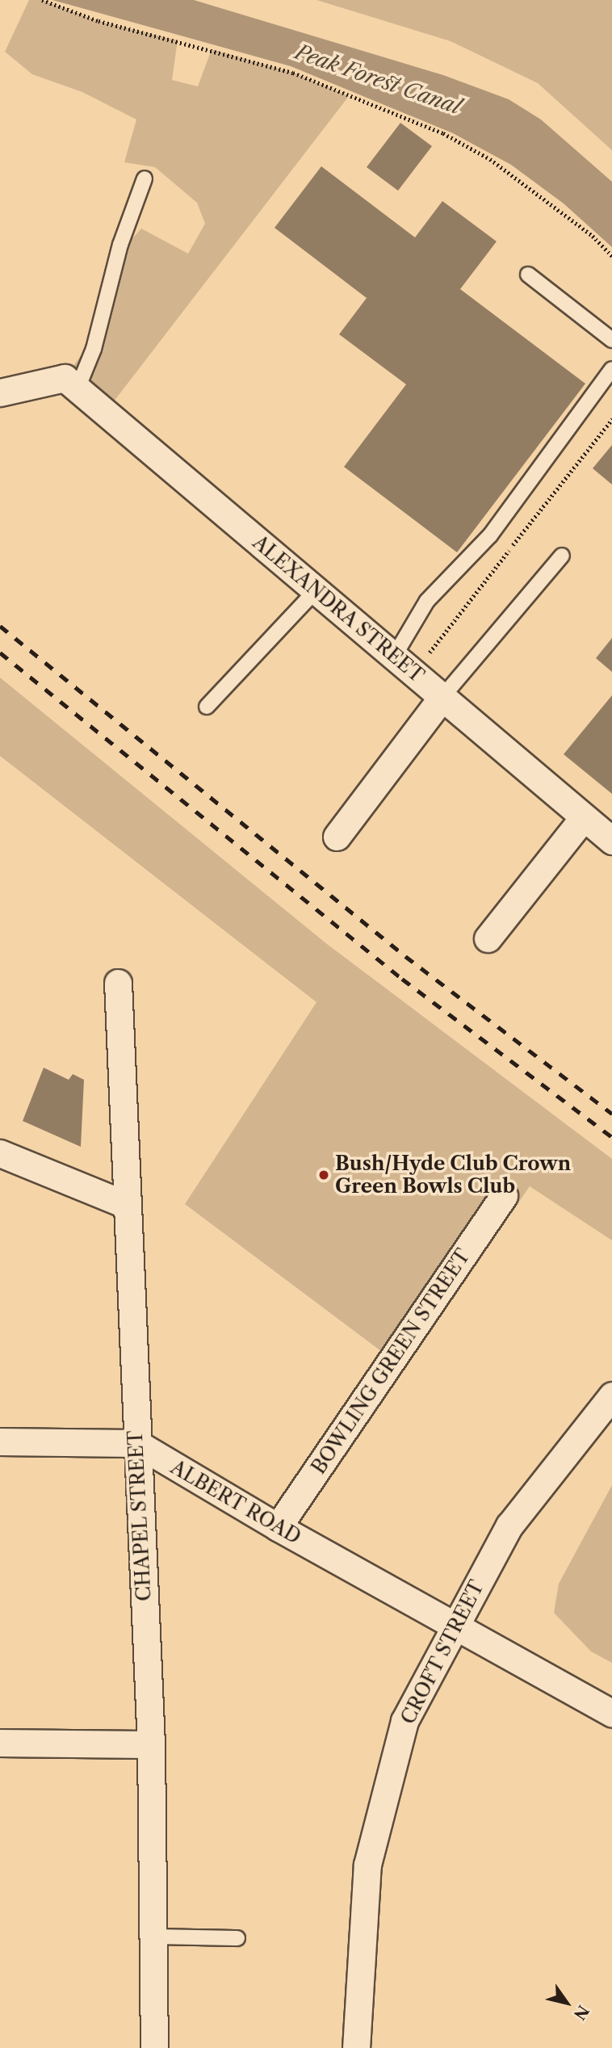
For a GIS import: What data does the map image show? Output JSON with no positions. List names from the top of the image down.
{
  "streets": {
    "street": [
      "ALEXANDRA STREET",
      "BOWLING GREEN STREET",
      "ALBERT ROAD",
      "CHAPEL STREET",
      "CROFT STREET"
    ]
  },
  "crossings": [
    ["BOWLING GREEN STREET", "ALBERT ROAD"],
    ["ALBERT ROAD", "CHAPEL STREET"],
    ["ALBERT ROAD", "CROFT STREET"]
  ],
  "water": ["Peak Forest Canal"],
  "places": ["Bush/Hyde Club Crown Green Bowls Club"],
  "north": "bottom right"
}
